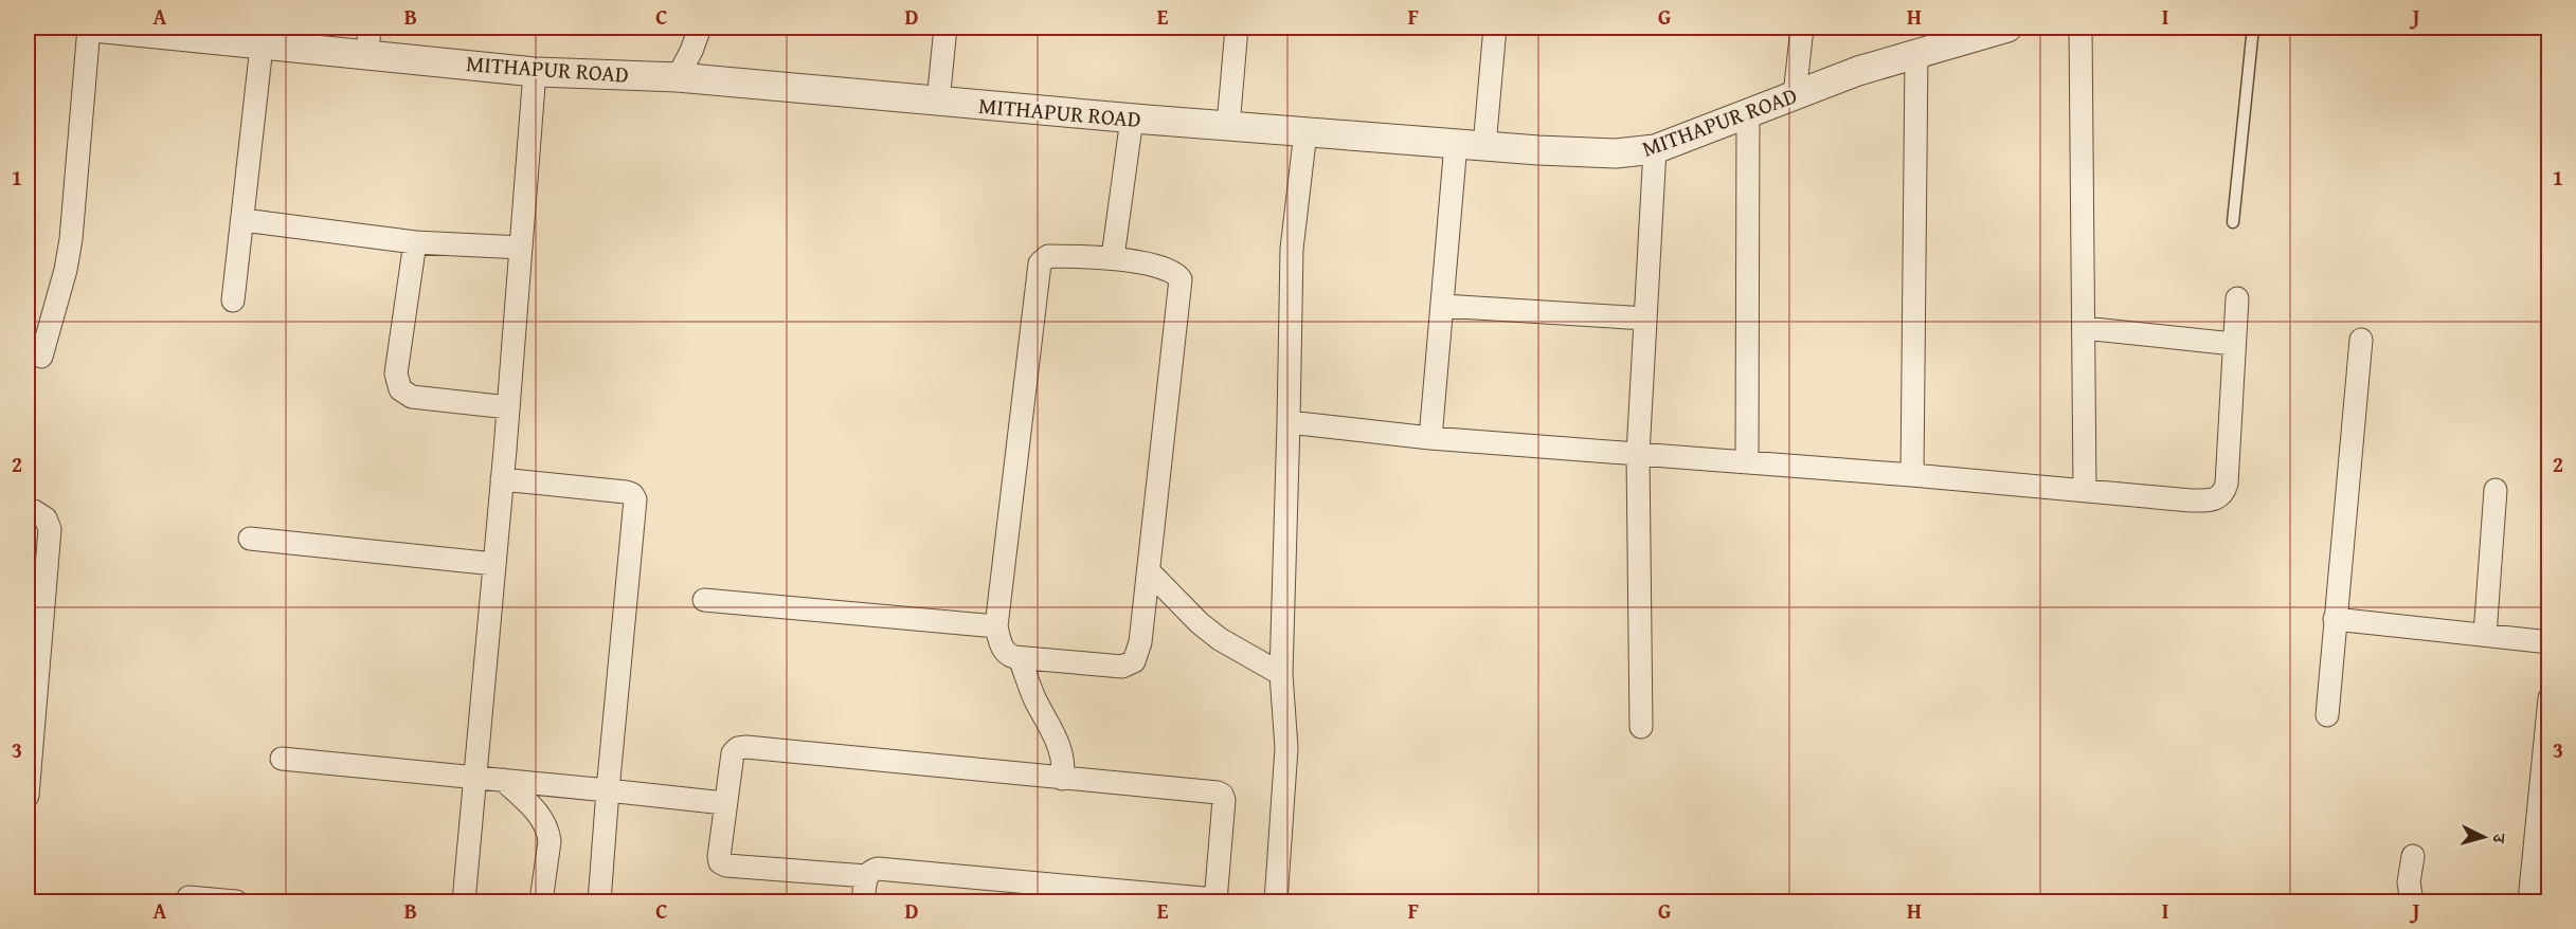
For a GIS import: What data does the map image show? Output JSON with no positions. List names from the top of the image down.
{
  "streets": {
    "street": ["MITHAPUR ROAD"]
  },
  "north": "right",
  "grid": {
    "columns": [
      "A",
      "B",
      "C",
      "D",
      "E",
      "F",
      "G",
      "H",
      "I",
      "J"
    ],
    "rows": ["1", "2", "3"]
  }
}
